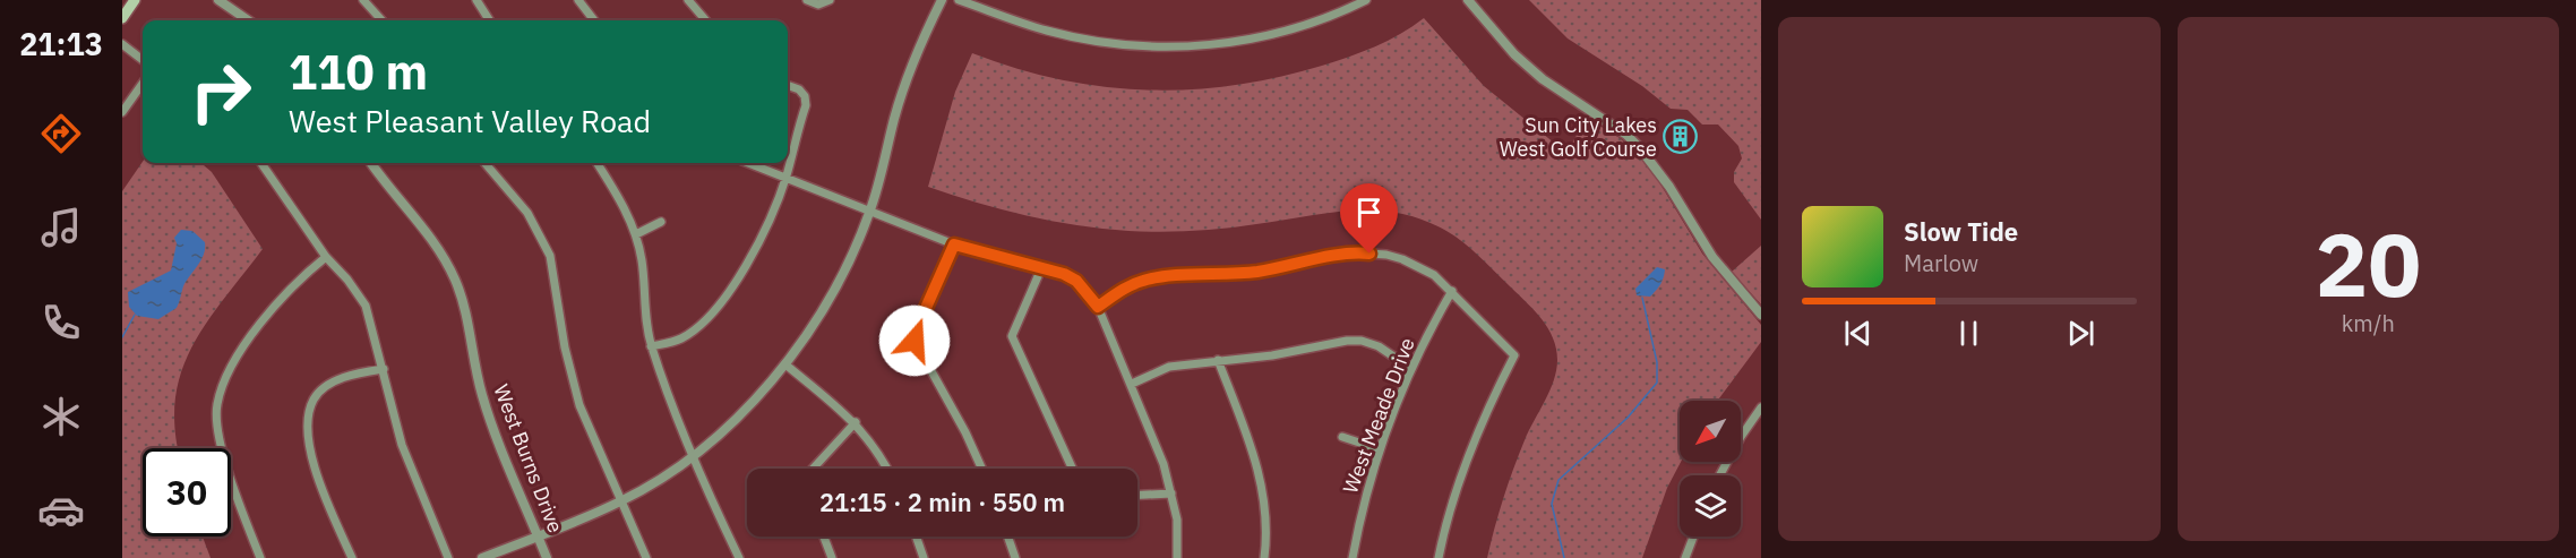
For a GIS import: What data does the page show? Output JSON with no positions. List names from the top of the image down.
{
  "streets": {
    "street": ["West Meade Drive", "West Burns Drive"]
  },
  "places": {
    "building": ["Sun City Lakes West Golf Course"]
  },
  "north": "bottom left",
  "page": {
    "tabs": "21:13",
    "tile": ["20", "km/h"],
    "turn": ["110 m", "West Pleasant Valley Road"],
    "song": ["Slow Tide", "Marlow"],
    "limit": "30",
    "trip": "21:15 · 2 min · 550 m"
  }
}
